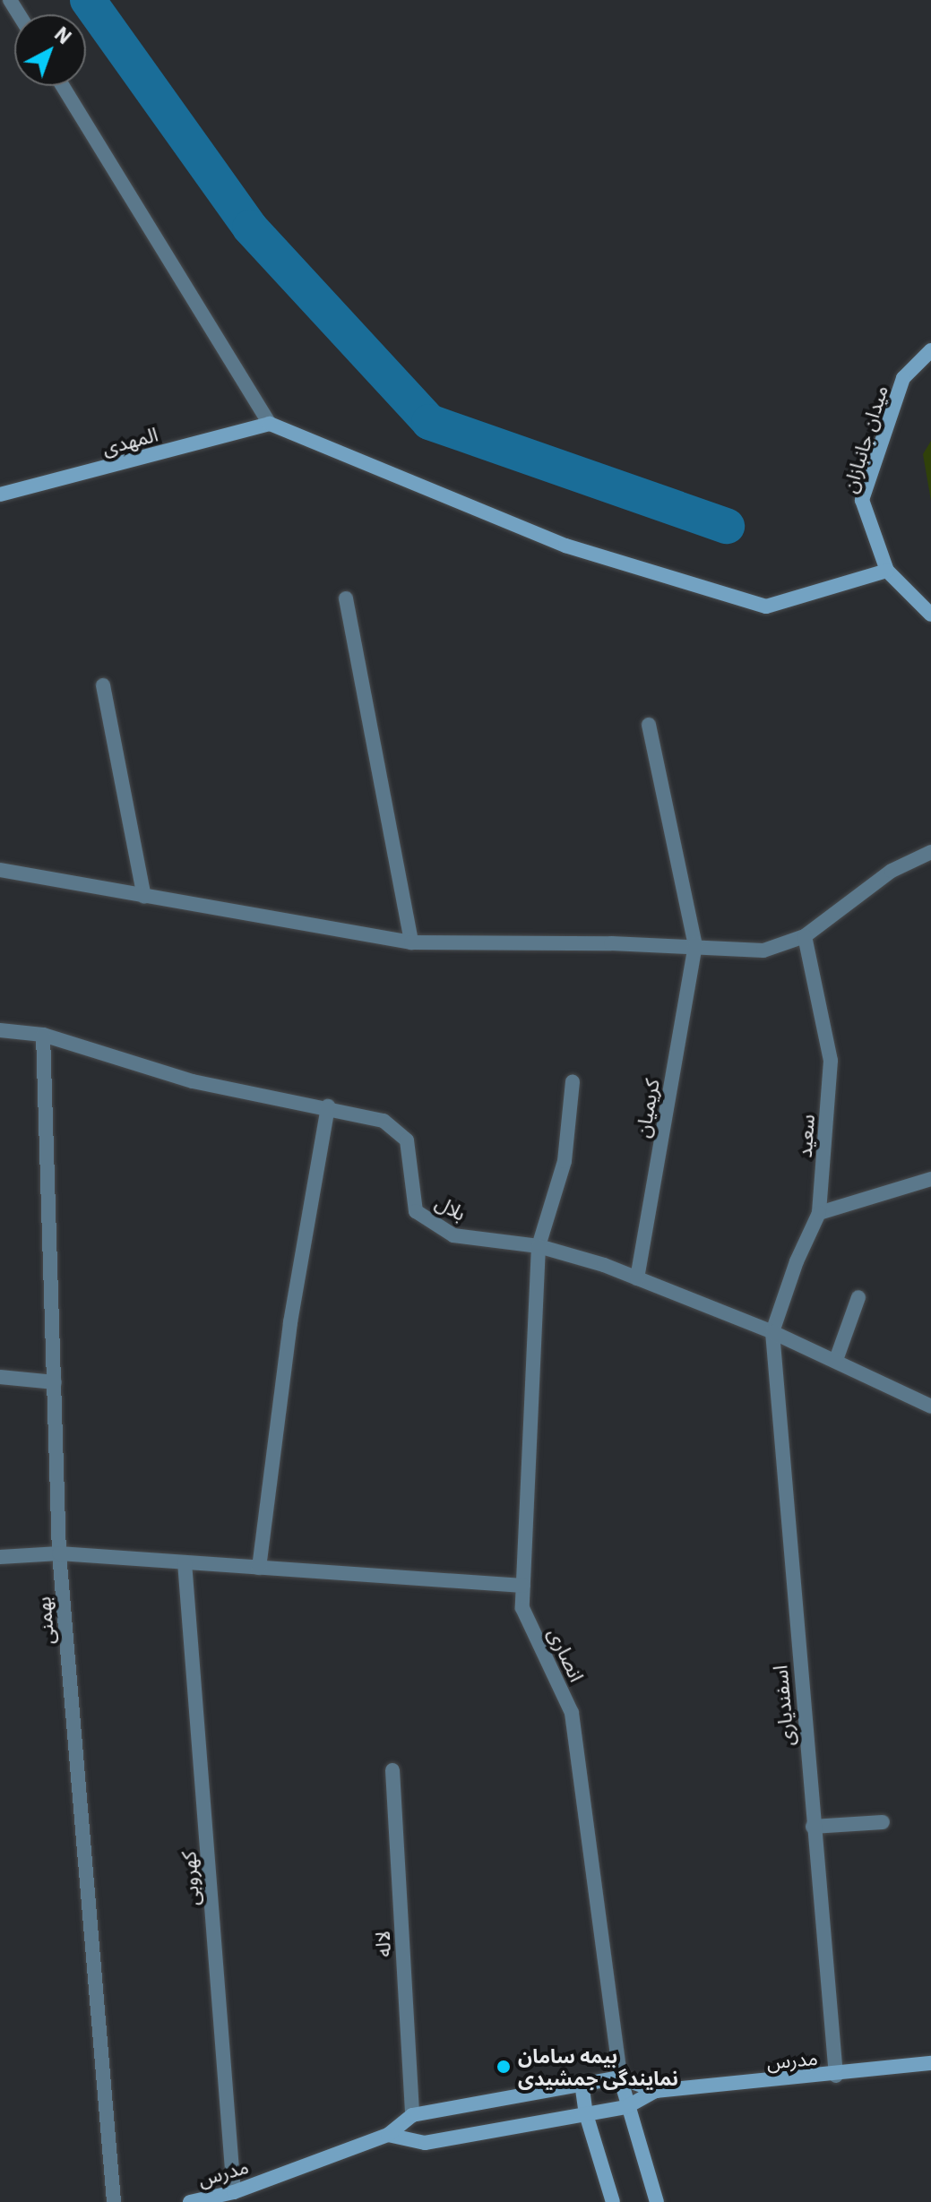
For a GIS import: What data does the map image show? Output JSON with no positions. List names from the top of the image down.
{
  "streets": {
    "main road": ["میدان جانبازان", "المهدی", "مدرس"],
    "street": [
      "کریمیان",
      "سعید",
      "بلال",
      "بهمنی",
      "انصاری",
      "اسفندیاری",
      "کهروبی",
      "لاله"
    ]
  },
  "crossings": [
    ["کریمیان", "بلال"],
    ["سعید", "بلال"],
    ["سعید", "اسفندیاری"],
    ["بلال", "بهمنی"],
    ["بلال", "انصاری"],
    ["بلال", "اسفندیاری"],
    ["اسفندیاری", "مدرس"],
    ["کهروبی", "مدرس"]
  ],
  "places": ["بیمه سامان نمایندگی جمشیدی"],
  "north": "top right"
}
